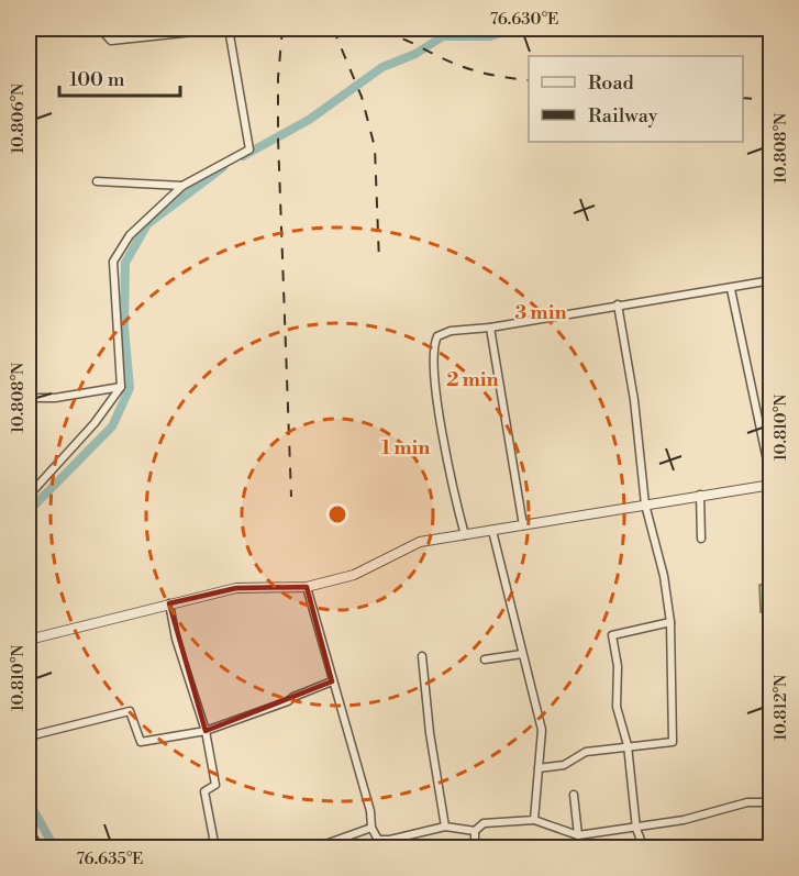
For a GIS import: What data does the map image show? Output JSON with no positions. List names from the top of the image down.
{
  "legend": ["Road", "Railway"],
  "scale_bar": "100 m",
  "coordinates": [
    "76.630°E",
    "10.806°N",
    "10.808°N",
    "10.810°N",
    "10.812°N",
    "76.635°E"
  ],
  "rings": ["3 min", "2 min", "1 min"]
}
